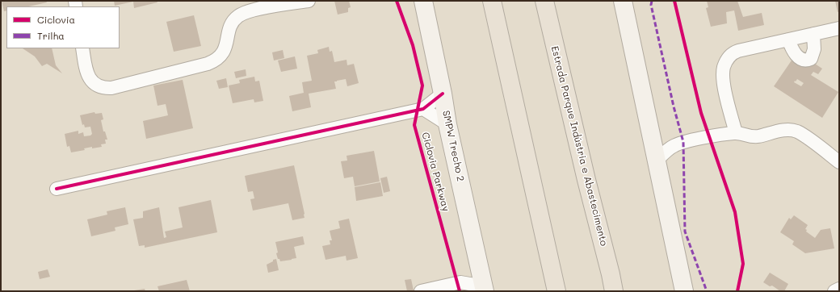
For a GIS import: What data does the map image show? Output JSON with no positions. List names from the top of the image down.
{
  "streets": {
    "highway": ["Estrada Parque Indústria e Abastecimento"],
    "street": ["SMPW Trecho 2"],
    "cycle path": ["Ciclovia Parkway"]
  },
  "legend": ["Ciclovia", "Trilha"]
}
